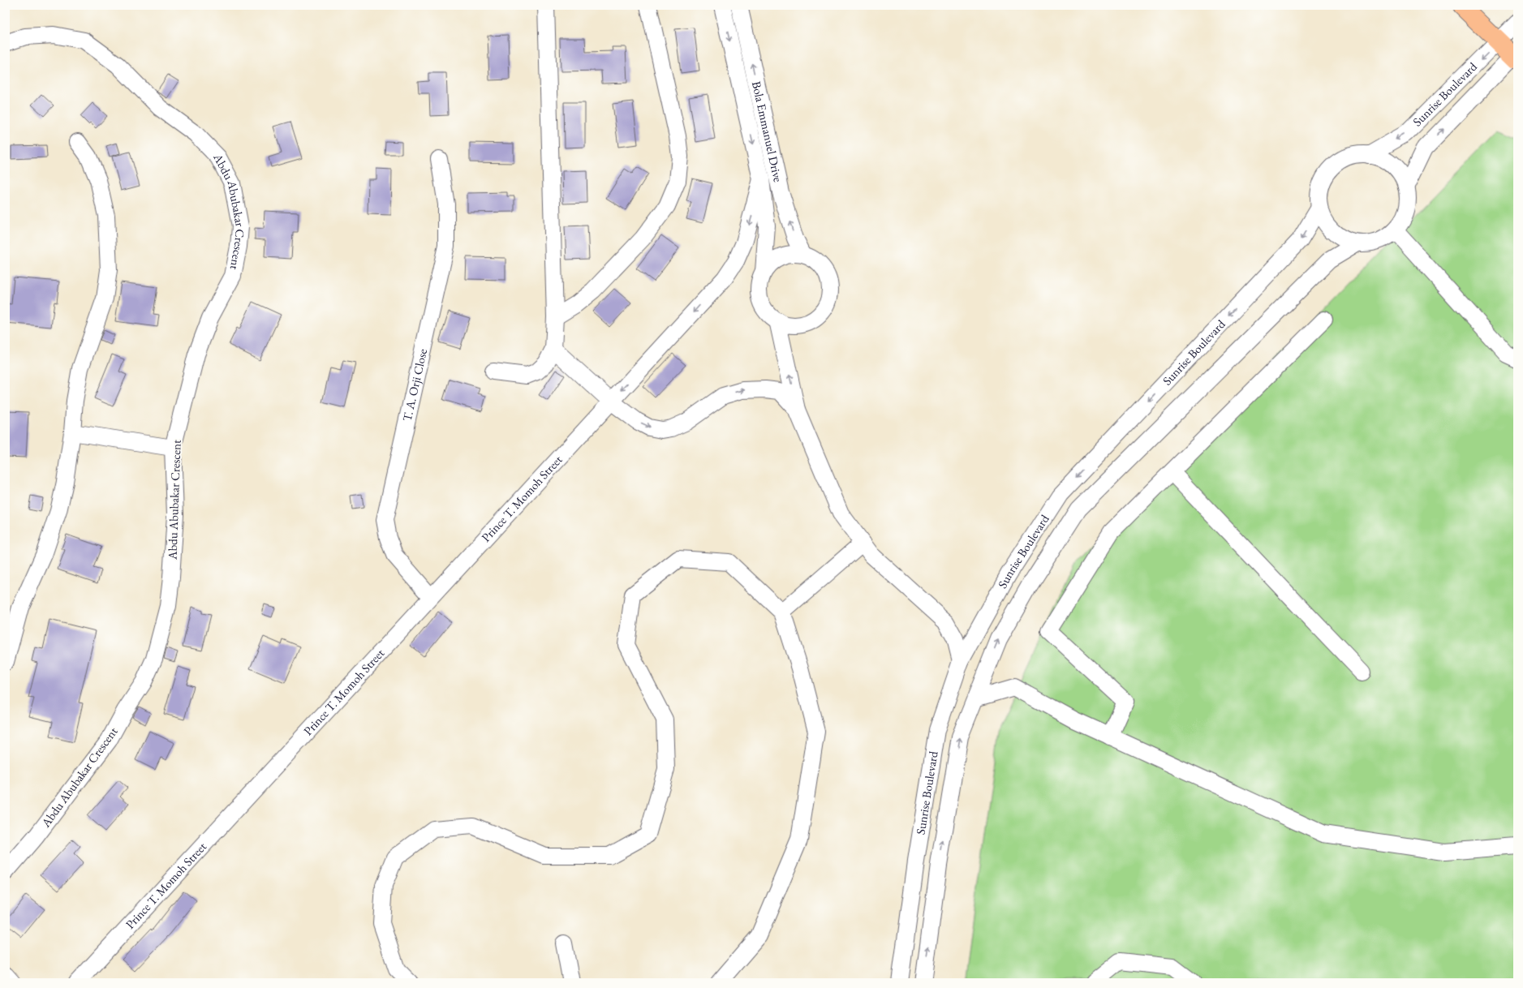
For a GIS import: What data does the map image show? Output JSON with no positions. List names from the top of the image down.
{
  "streets": {
    "street": [
      "Sunrise Boulevard",
      "Bola Emmanuel Drive",
      "Abdu Abubakar Crescent",
      "T. A. Orji Close",
      "Prince T. Momoh Street"
    ]
  },
  "crossings": [
    ["Bola Emmanuel Drive", "Prince T. Momoh Street"],
    ["T. A. Orji Close", "Prince T. Momoh Street"]
  ]
}
